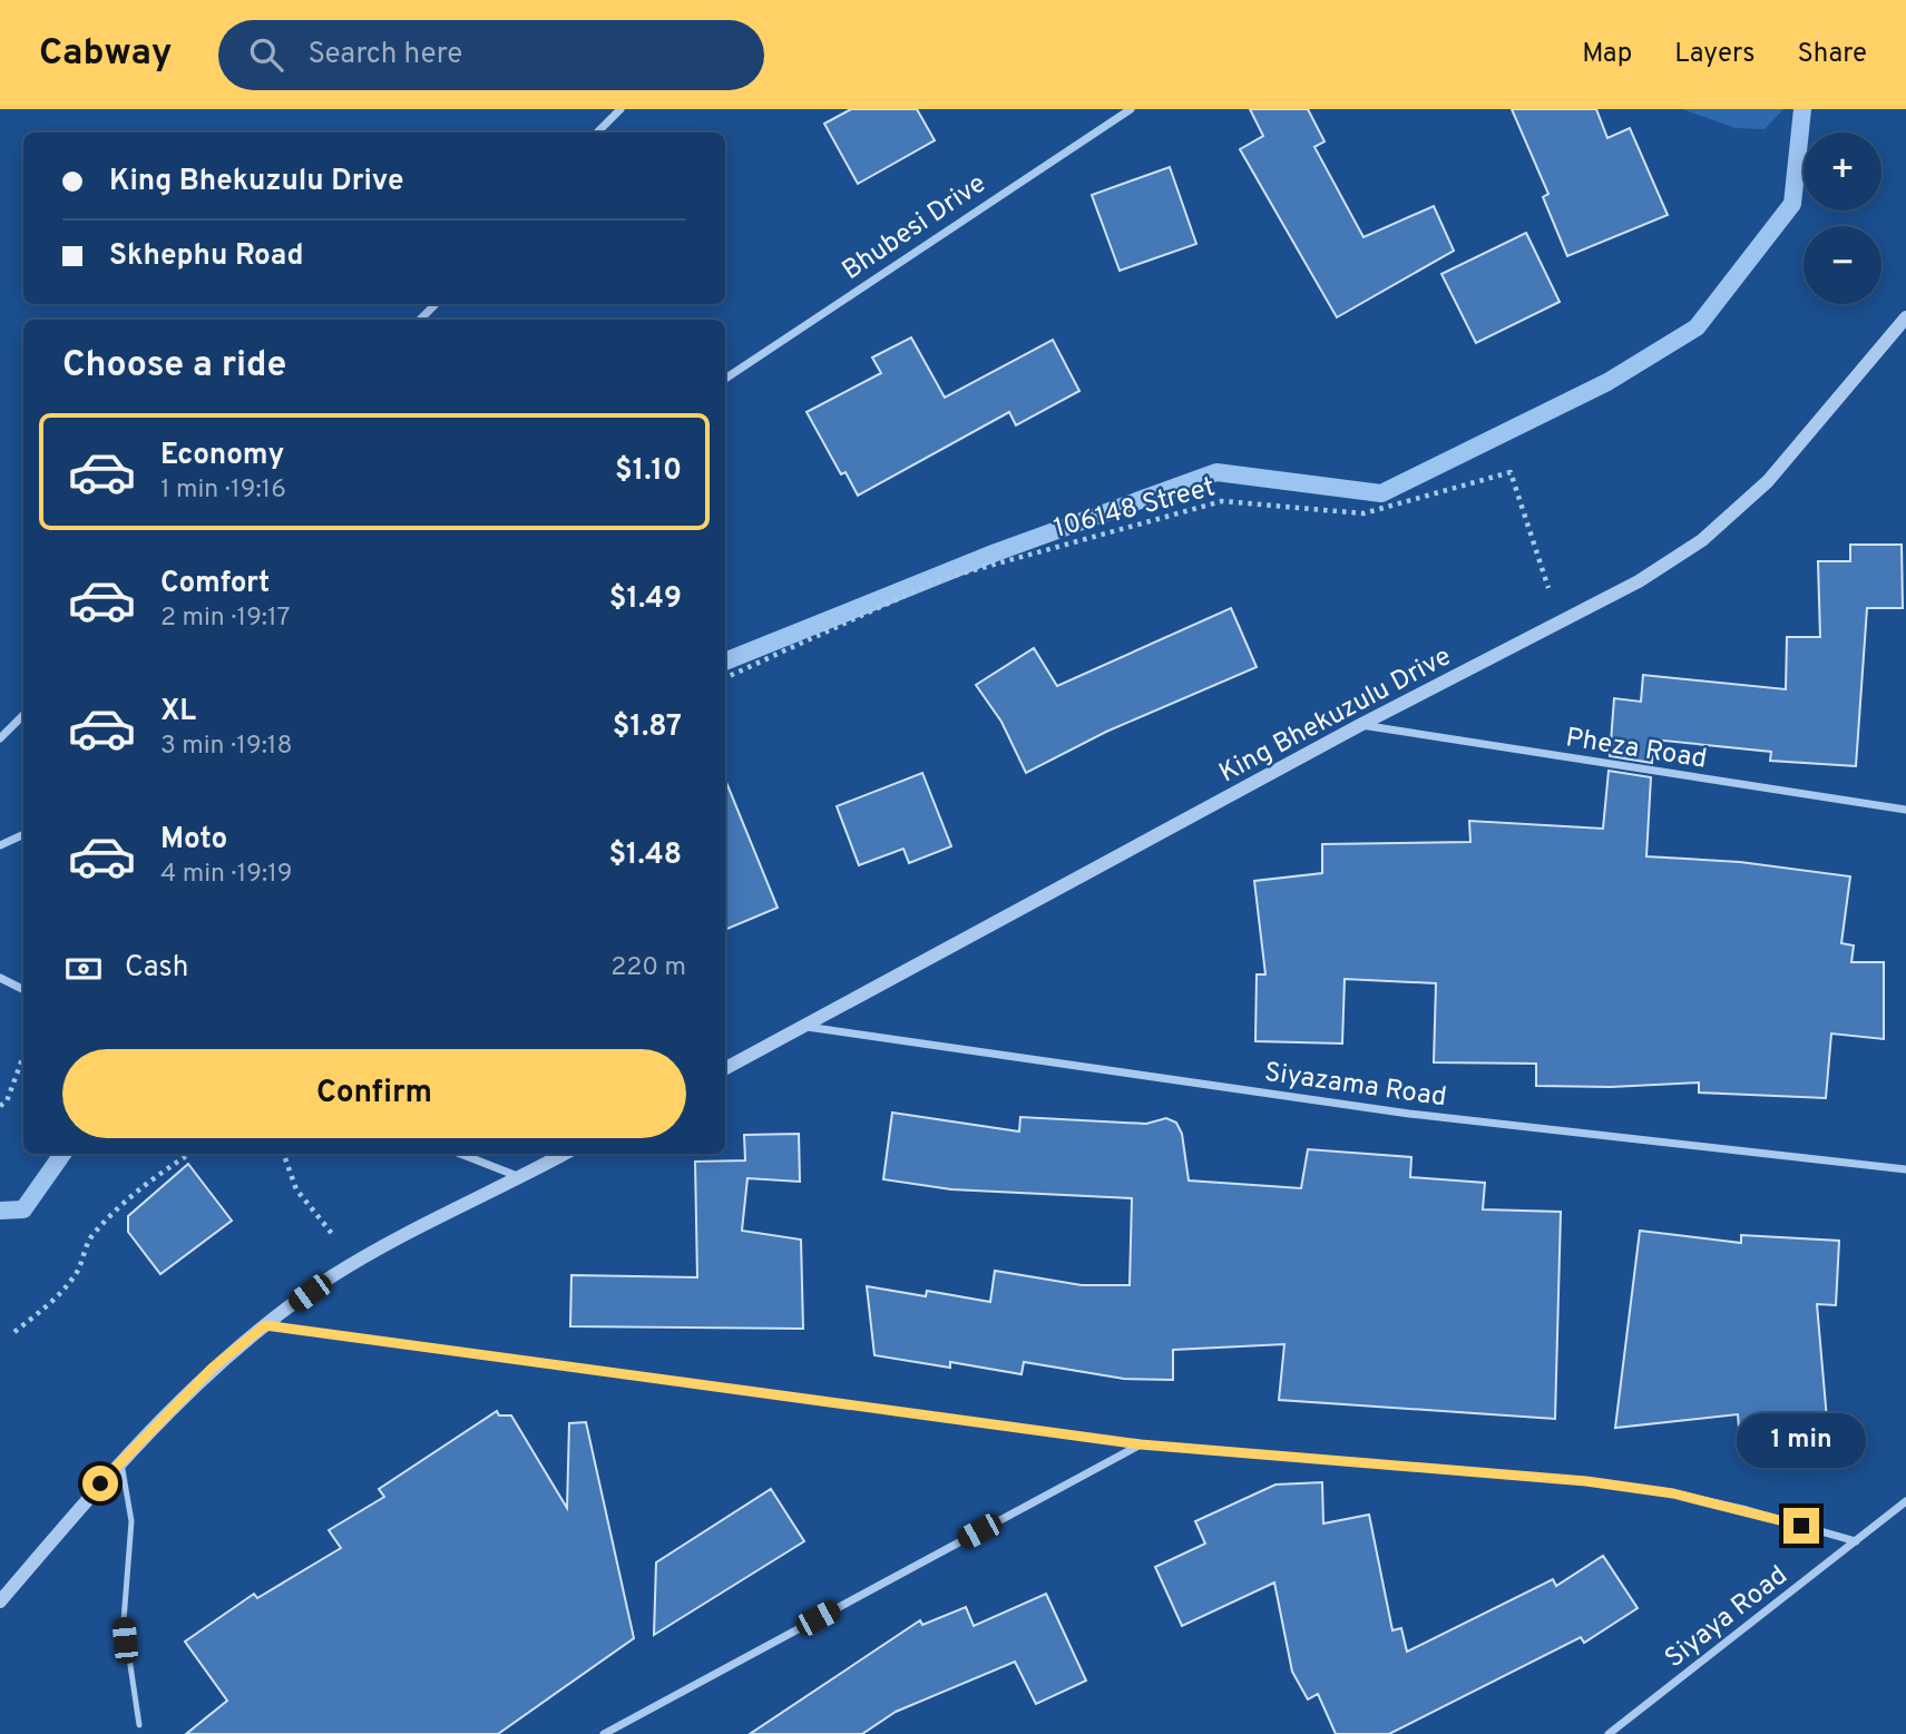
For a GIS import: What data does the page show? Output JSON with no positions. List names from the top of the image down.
{
  "streets": {
    "street": [
      "Bhubesi Drive",
      "King Bhekuzulu Drive",
      "Pheza Road",
      "Siyazama Road",
      "Siyaya Road"
    ],
    "path": ["106148 Street"]
  },
  "crossings": [
    ["106148 Street", "King Bhekuzulu Drive"],
    ["King Bhekuzulu Drive", "Pheza Road"],
    ["King Bhekuzulu Drive", "Siyazama Road"]
  ],
  "page": {
    "header": "Cabway",
    "search": "Search here",
    "nav": ["Map", "Layers", "Share"],
    "map_buttons": ["+", "−"],
    "banner": ["King Bhekuzulu Drive", "Skhephu Road"],
    "heading": "Choose a ride",
    "list": [
      {
        "name": "Economy",
        "note": "1 min · 19:16",
        "value": "$1.10"
      },
      {
        "name": "Comfort",
        "note": "2 min · 19:17",
        "value": "$1.49"
      },
      {
        "name": "XL",
        "note": "3 min · 19:18",
        "value": "$1.87"
      },
      {
        "name": "Moto",
        "note": "4 min · 19:19",
        "value": "$1.48"
      }
    ],
    "pay": ["Cash", "220 m"],
    "buttons": "Confirm",
    "bubble": "1 min"
  }
}
